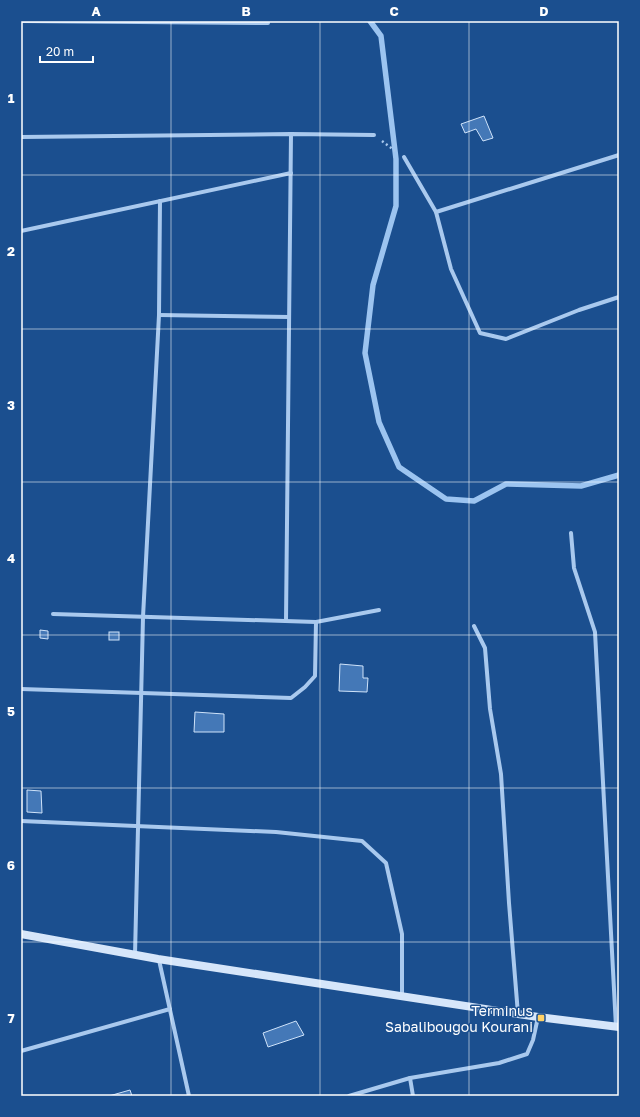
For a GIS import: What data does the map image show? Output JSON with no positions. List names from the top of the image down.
{
  "places": {
    "transit": ["Terminus Sabalibougou Kourani"]
  },
  "scale_bar": "20 m",
  "grid": {
    "columns": [
      "A",
      "B",
      "C",
      "D"
    ],
    "rows": [
      "1",
      "2",
      "3",
      "4",
      "5",
      "6",
      "7"
    ]
  }
}
